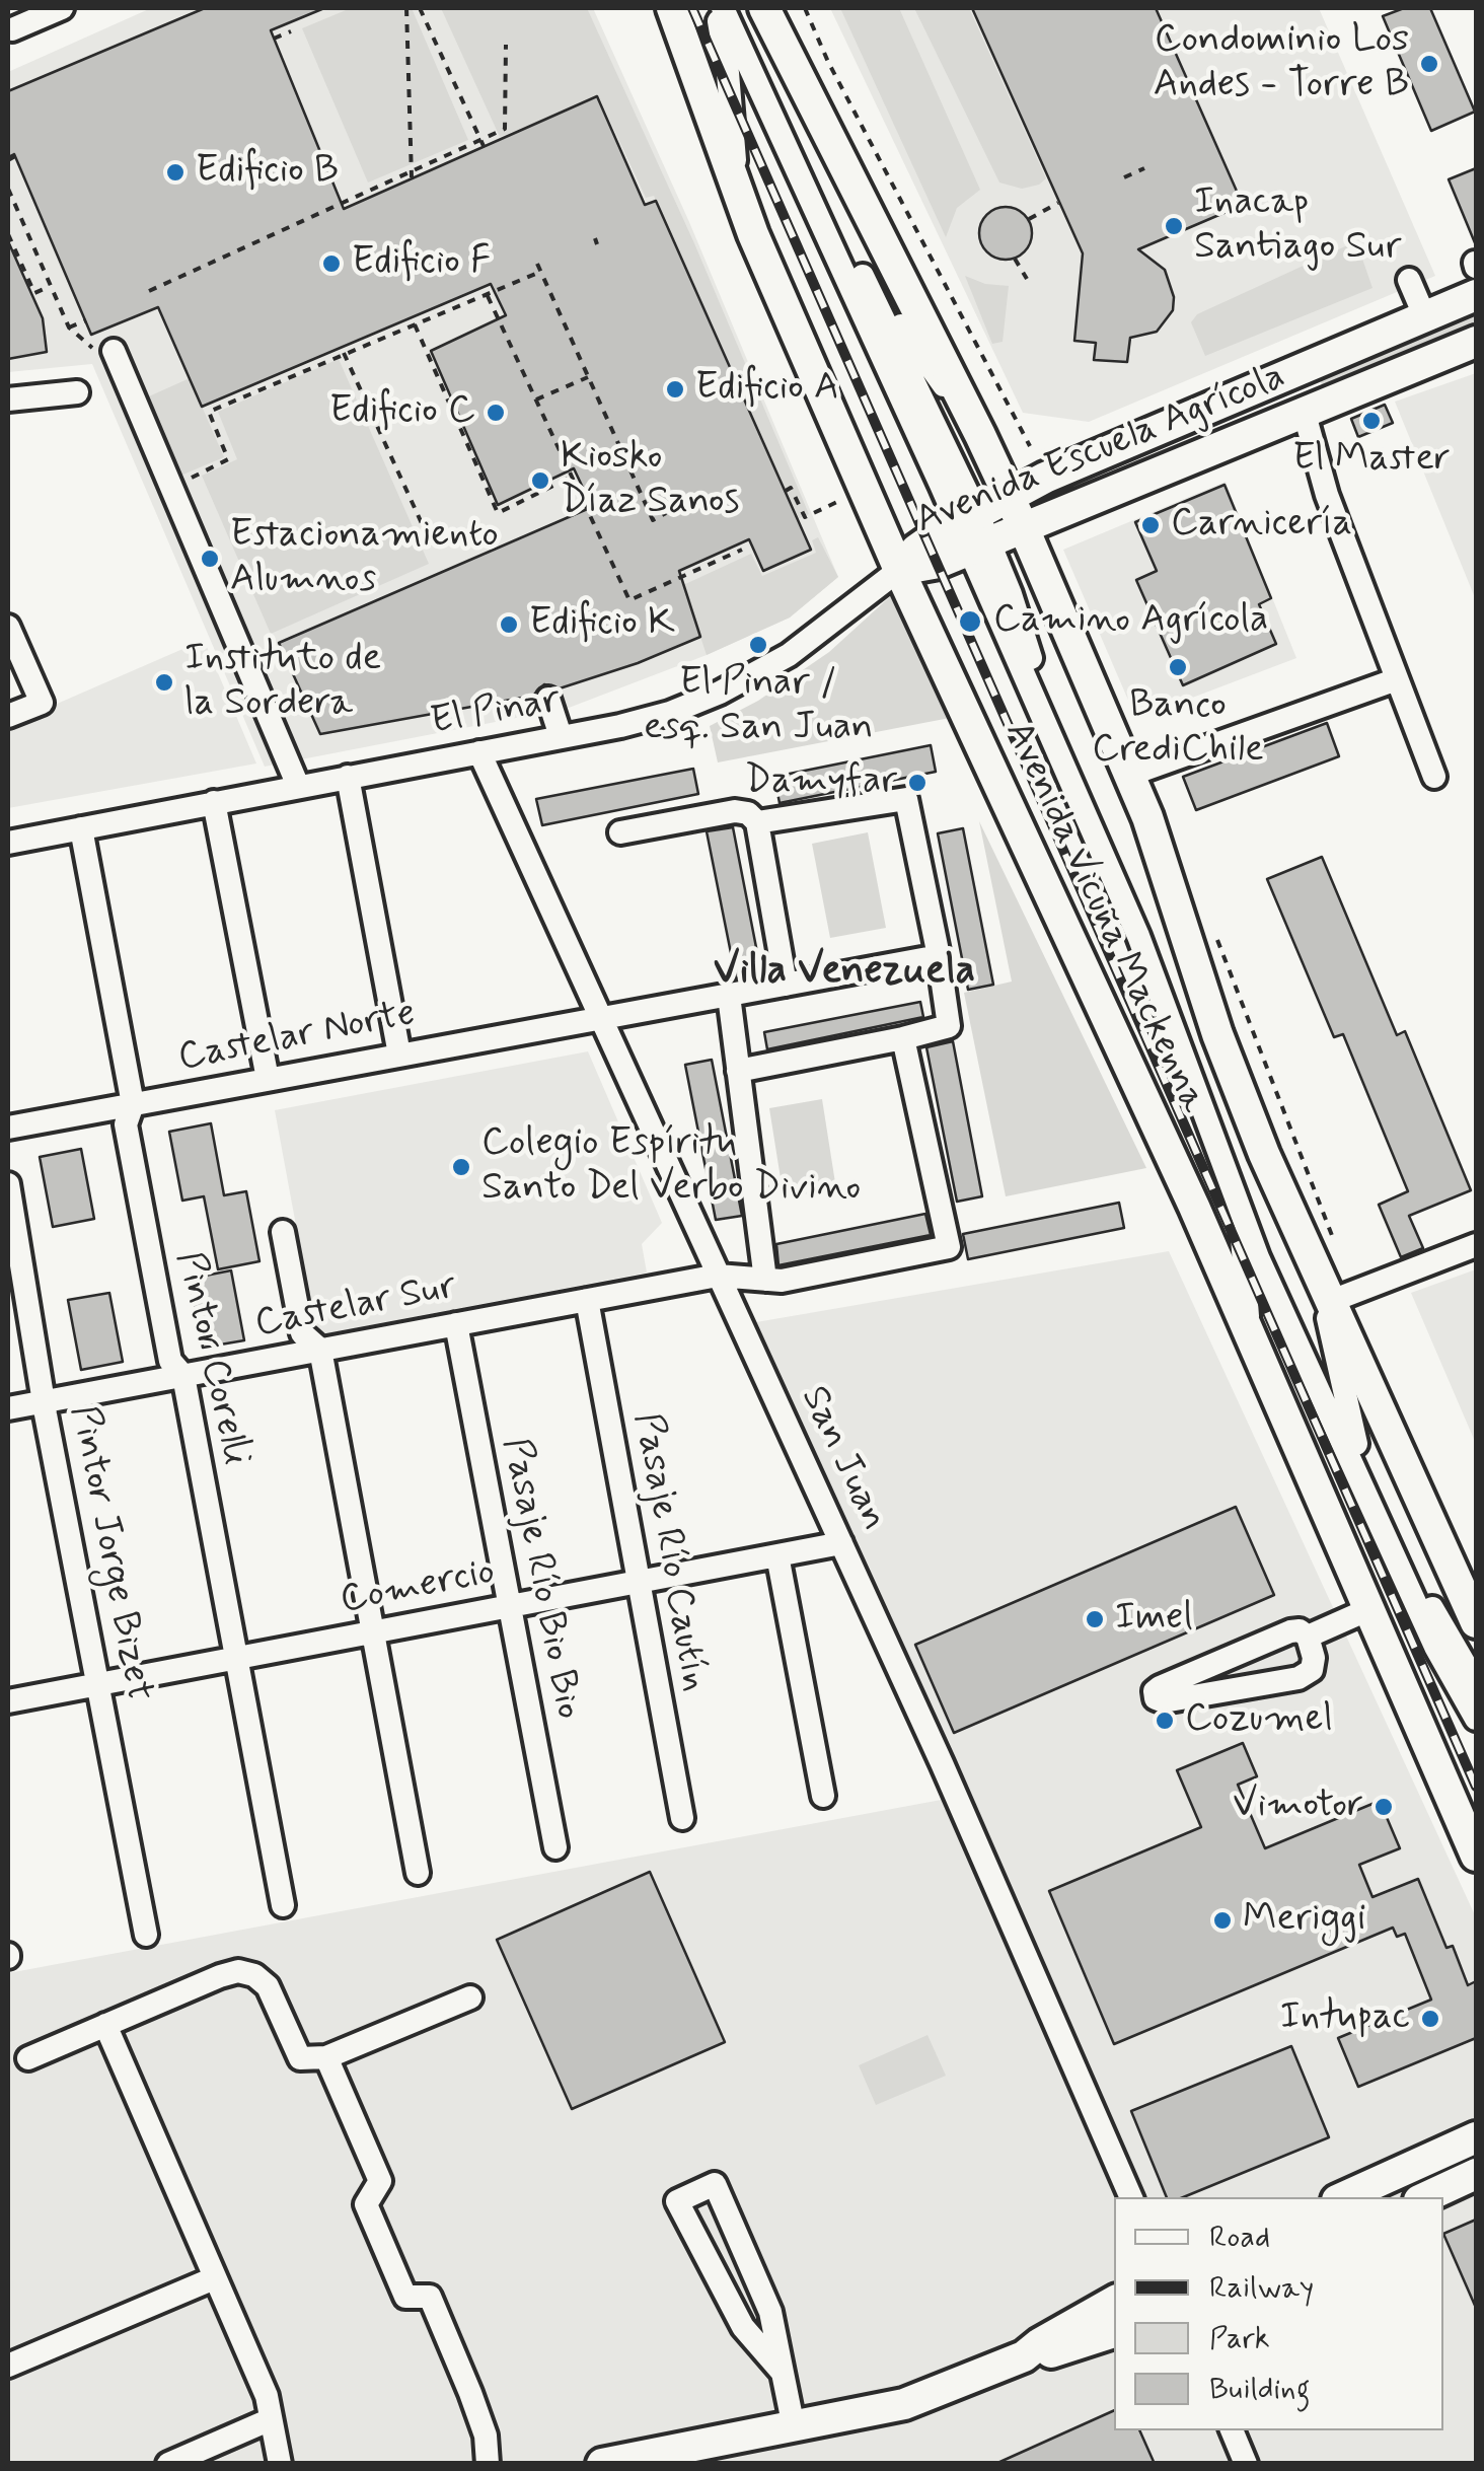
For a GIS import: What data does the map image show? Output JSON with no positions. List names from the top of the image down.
{
  "streets": {
    "main road": ["Avenida Escuela Agrícola", "Avenida Vicuña Mackenna"],
    "street": [
      "El Pinar",
      "Castelar Norte",
      "Castelar Sur",
      "Pintor Corelli",
      "San Juan",
      "Pasaje Río Cautín",
      "Pintor Jorge Bizet",
      "Pasaje Río Bio Bio",
      "Comercio"
    ]
  },
  "crossings": [
    ["Avenida Escuela Agrícola", "El Pinar"],
    ["Avenida Escuela Agrícola", "Avenida Vicuña Mackenna"],
    ["El Pinar", "Avenida Vicuña Mackenna"],
    ["El Pinar", "Pintor Corelli"],
    ["El Pinar", "San Juan"],
    ["Castelar Norte", "Pintor Corelli"],
    ["Castelar Norte", "San Juan"],
    ["Castelar Sur", "Pintor Corelli"],
    ["Castelar Sur", "San Juan"],
    ["Castelar Sur", "Pasaje Río Cautín"],
    ["Castelar Sur", "Pintor Jorge Bizet"],
    ["Castelar Sur", "Pasaje Río Bio Bio"],
    ["Pintor Corelli", "Comercio"],
    ["San Juan", "Comercio"],
    ["Pasaje Río Cautín", "Comercio"],
    ["Pintor Jorge Bizet", "Comercio"],
    ["Pasaje Río Bio Bio", "Comercio"]
  ],
  "districts": ["Villa Venezuela"],
  "places": [
    "Condominio Los Andes - Torre B",
    "Edificio B",
    "Inacap Santiago Sur",
    "Edificio F",
    "Edificio A",
    "Edificio C",
    "El Master",
    "Kiosko Díaz Sanos",
    "Carnicería",
    "Estacionamiento Alumnos",
    "Camino Agrícola",
    "Edificio K",
    "El Pinar / esq. San Juan",
    "Banco CrediChile",
    "Instituto de la Sordera",
    "Damyfar",
    "Colegio Espíritu Santo Del Verbo Divino",
    "Imel",
    "Cozumel",
    "Vimotor",
    "Meriggi",
    "Intupac"
  ],
  "legend": [
    "Road",
    "Railway",
    "Park",
    "Building"
  ]
}
